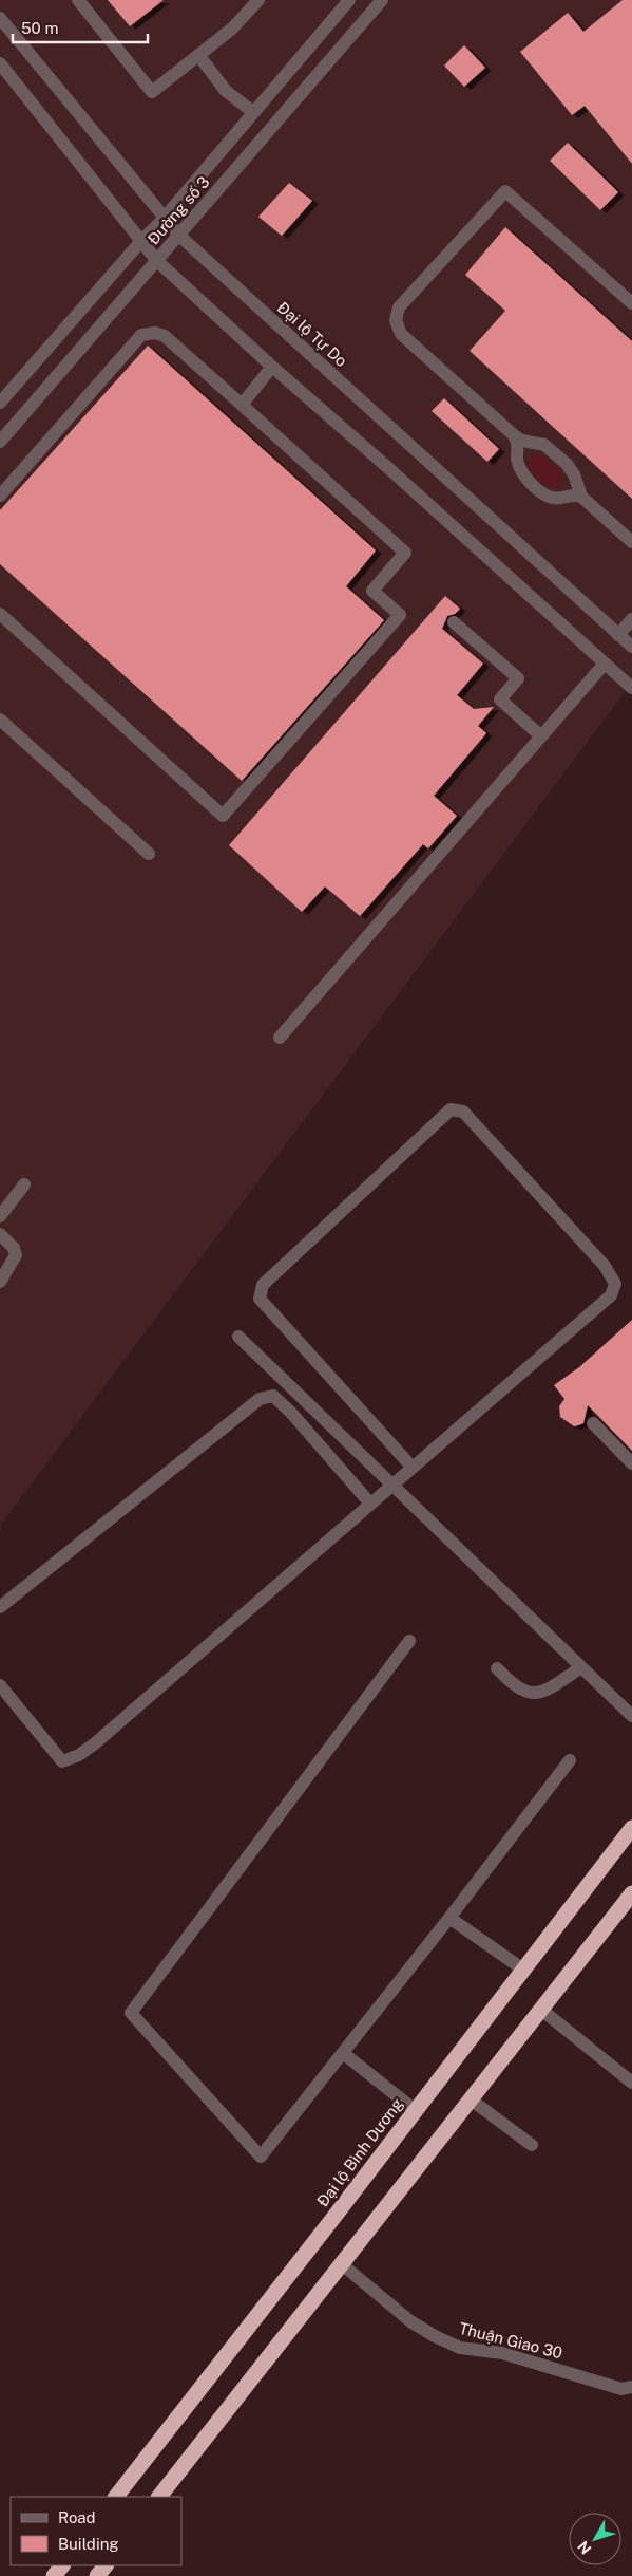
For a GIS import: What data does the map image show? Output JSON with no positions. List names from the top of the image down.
{
  "streets": {
    "highway": ["Đại lộ Bình Dương"],
    "street": ["Đường số 3", "Đại lộ Tự Do", "Thuận Giao 30"]
  },
  "crossings": [
    ["Đường số 3", "Đại lộ Tự Do"]
  ],
  "legend": ["Road", "Building"],
  "scale_bar": "50 m",
  "north": "bottom left"
}
